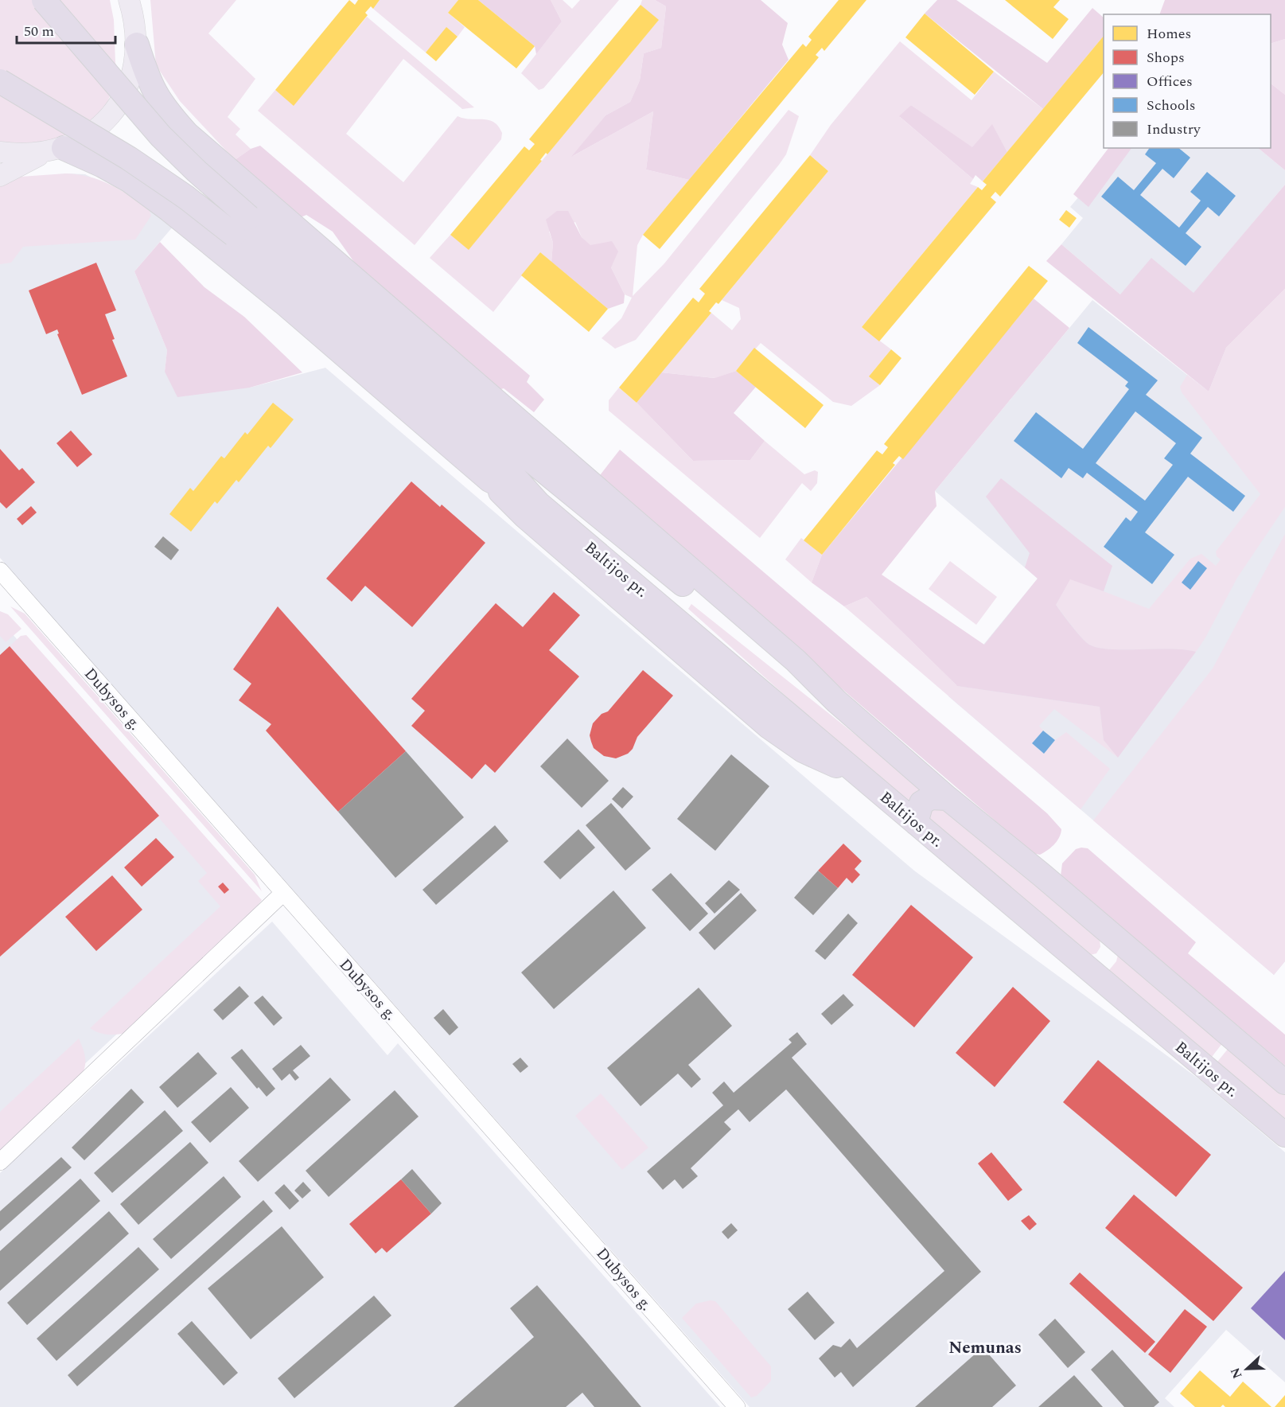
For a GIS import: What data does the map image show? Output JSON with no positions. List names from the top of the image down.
{
  "streets": {
    "highway": ["Baltijos pr."],
    "street": ["Dubysos g."]
  },
  "districts": ["Nemunas"],
  "legend": [
    "Homes",
    "Shops",
    "Offices",
    "Schools",
    "Industry"
  ],
  "scale_bar": "50 m",
  "north": "left"
}
